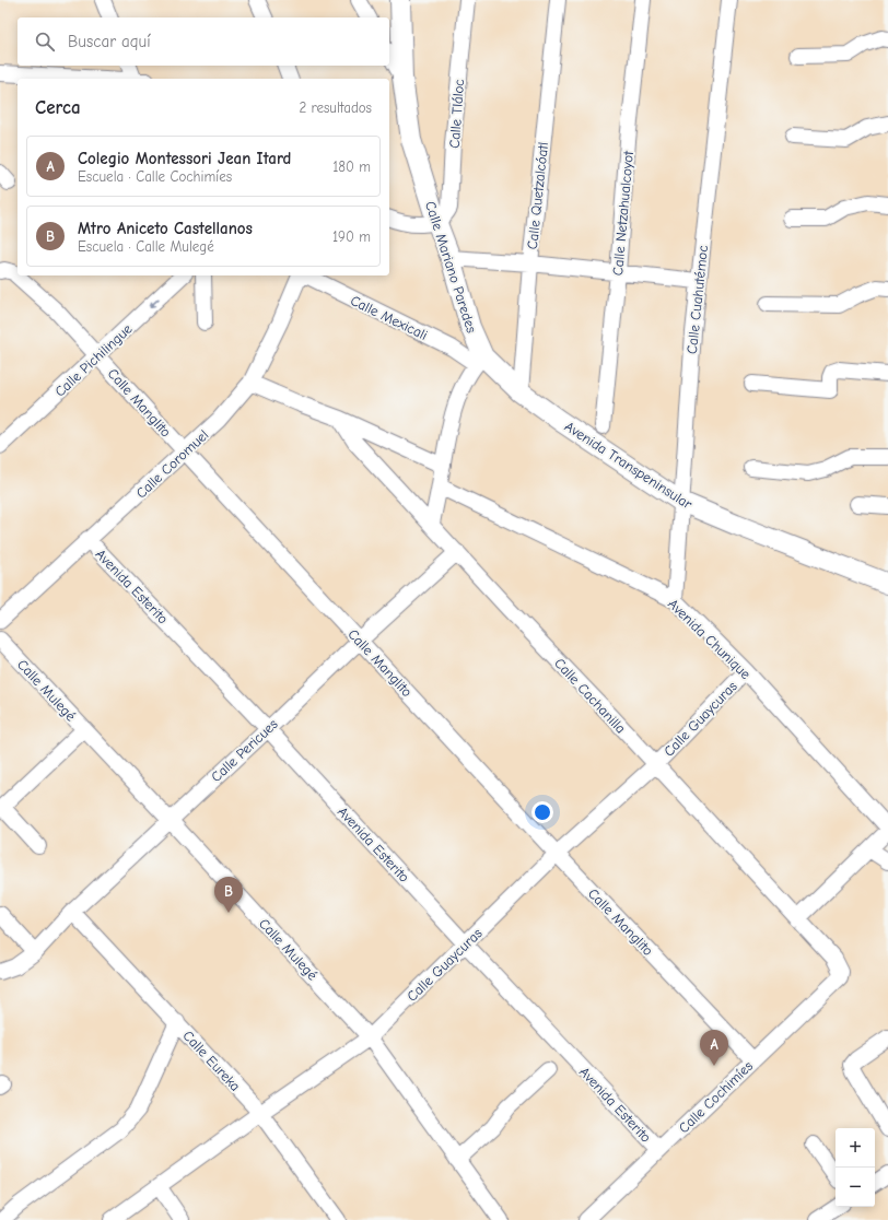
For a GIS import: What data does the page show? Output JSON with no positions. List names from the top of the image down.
{
  "streets": {
    "main road": ["Calle Mariano Paredes", "Avenida Transpeninsular"],
    "street": [
      "Calle Tláloc",
      "Calle Quetzalcóatl",
      "Calle Netzahualcoyot",
      "Calle Cuahutémoc",
      "Calle Mexicali",
      "Calle Pichilingue",
      "Calle Manglito",
      "Calle Coromuel",
      "Avenida Esterito",
      "Avenida Chunique",
      "Calle Mulegé",
      "Calle Cachanilla",
      "Calle Guaycuras",
      "Calle Pericues",
      "Calle Eureka",
      "Calle Cochimíes"
    ]
  },
  "crossings": [
    ["Calle Tláloc", "Calle Mariano Paredes"],
    ["Calle Quetzalcóatl", "Avenida Transpeninsular"],
    ["Calle Mariano Paredes", "Calle Mexicali"],
    ["Calle Mariano Paredes", "Avenida Transpeninsular"],
    ["Calle Cuahutémoc", "Avenida Transpeninsular"],
    ["Calle Cuahutémoc", "Avenida Chunique"],
    ["Calle Mexicali", "Avenida Transpeninsular"],
    ["Calle Pichilingue", "Calle Manglito"],
    ["Calle Manglito", "Calle Coromuel"],
    ["Calle Manglito", "Calle Guaycuras"],
    ["Calle Manglito", "Calle Pericues"],
    ["Calle Manglito", "Calle Cochimíes"],
    ["Calle Coromuel", "Avenida Esterito"],
    ["Avenida Esterito", "Calle Guaycuras"],
    ["Avenida Esterito", "Calle Pericues"],
    ["Avenida Esterito", "Calle Cochimíes"],
    ["Avenida Chunique", "Calle Guaycuras"],
    ["Calle Mulegé", "Calle Guaycuras"],
    ["Calle Mulegé", "Calle Pericues"],
    ["Calle Cachanilla", "Calle Guaycuras"],
    ["Calle Cachanilla", "Calle Pericues"],
    ["Calle Cachanilla", "Calle Cochimíes"],
    ["Calle Guaycuras", "Calle Eureka"],
    ["Calle Pericues", "Calle Eureka"]
  ],
  "one_way": ["Calle Pichilingue"],
  "page": {
    "search": "Buscar aquí",
    "heading": ["Cerca", "2 resultados"],
    "list": [
      {
        "mark": "A",
        "name": "Colegio Montessori Jean Itard",
        "note": "Escuela · Calle Cochimíes",
        "value": "180 m"
      },
      {
        "mark": "B",
        "name": "Mtro Aniceto Castellanos",
        "note": "Escuela · Calle Mulegé",
        "value": "190 m"
      }
    ],
    "pins": ["B", "A"],
    "map_buttons": ["+", "−"]
  }
}
